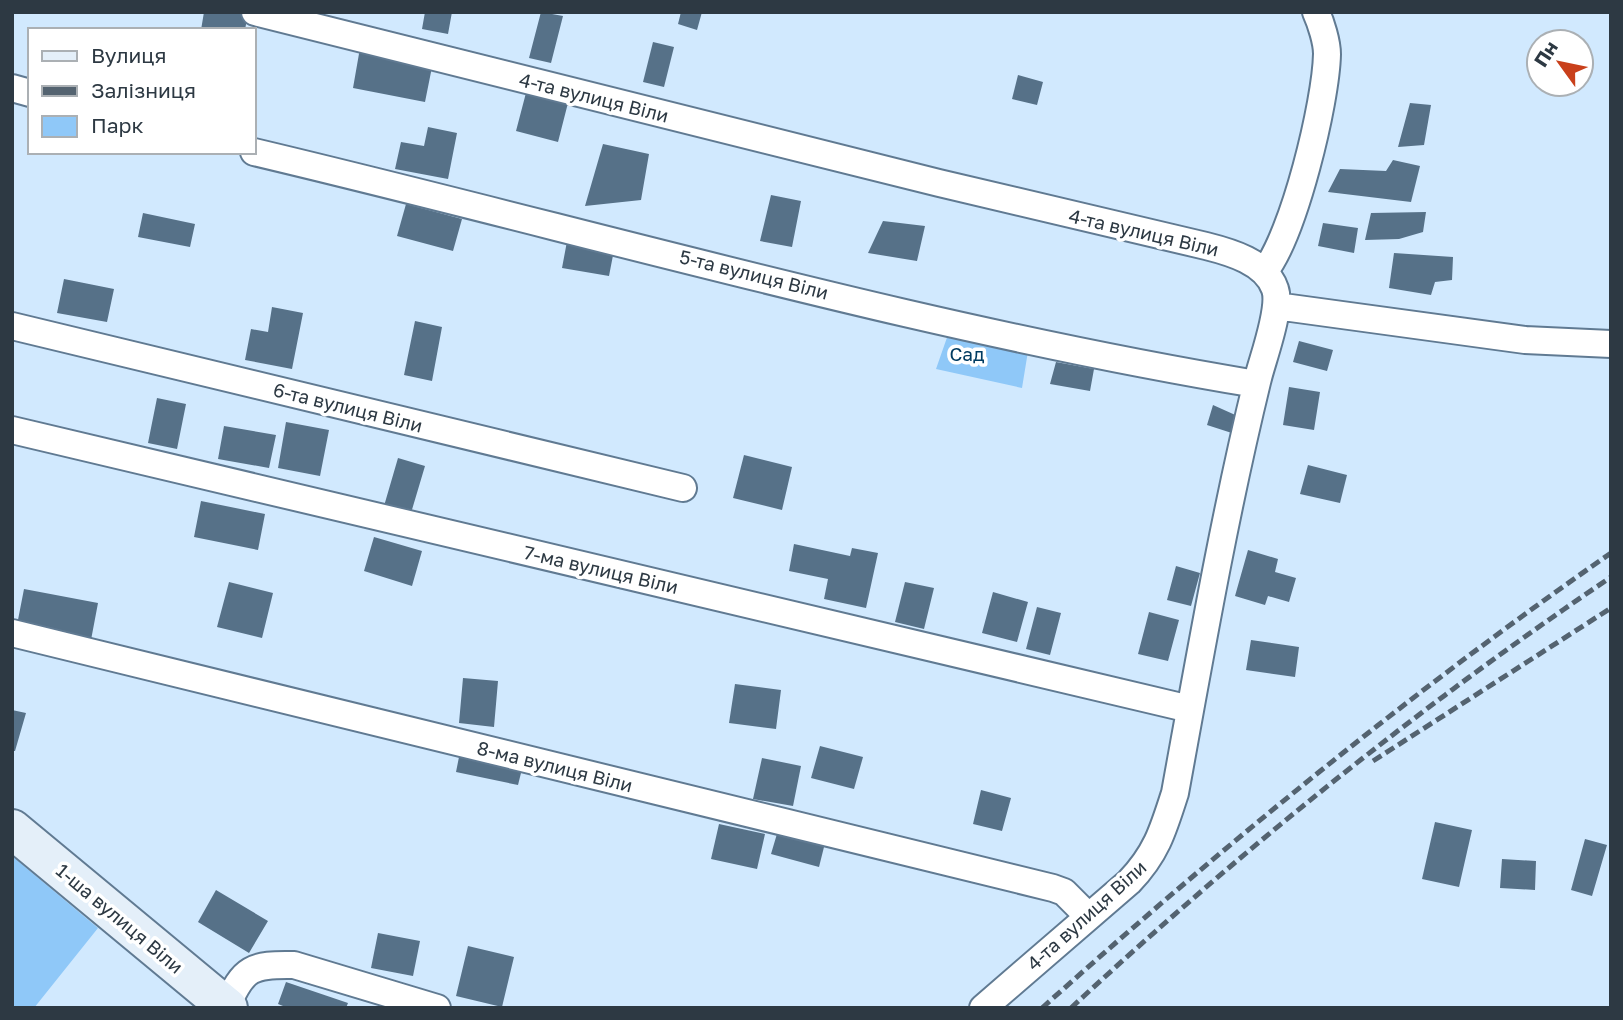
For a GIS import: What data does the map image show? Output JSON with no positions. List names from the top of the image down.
{
  "streets": {
    "main road": ["1-ша вулиця Віли"],
    "street": [
      "4-та вулиця Віли",
      "5-та вулиця Віли",
      "6-та вулиця Віли",
      "7-ма вулиця Віли",
      "8-ма вулиця Віли"
    ]
  },
  "crossings": [
    ["4-та вулиця Віли", "5-та вулиця Віли"],
    ["4-та вулиця Віли", "7-ма вулиця Віли"],
    ["4-та вулиця Віли", "8-ма вулиця Віли"]
  ],
  "parks": ["Сад"],
  "legend": ["Вулиця", "Залізниця", "Парк"],
  "north": "top left"
}
